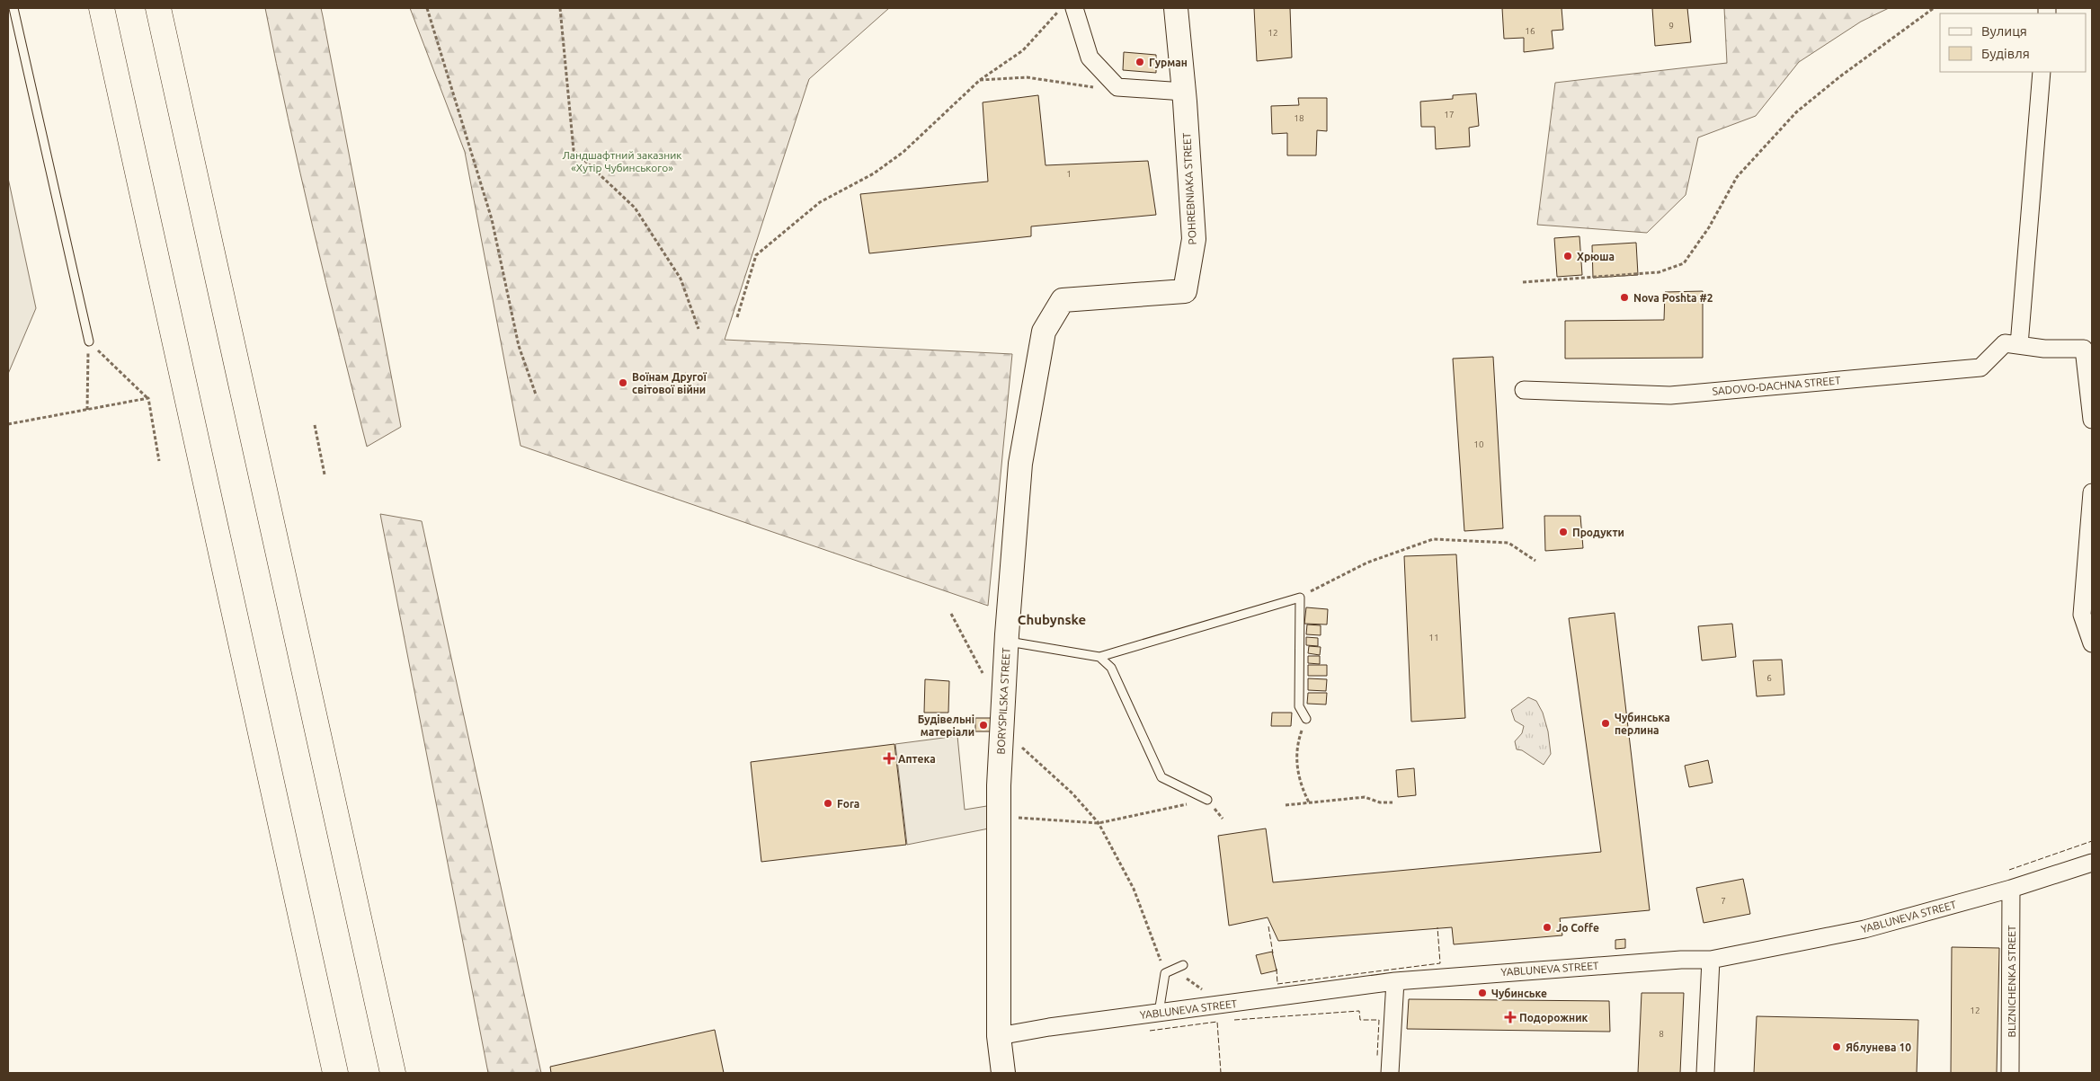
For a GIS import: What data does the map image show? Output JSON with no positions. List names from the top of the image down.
{
  "streets": {
    "street": [
      "POHREBNIAKA STREET",
      "SADOVO-DACHNA STREET",
      "BORYSPILSKA STREET",
      "YABLUNEVA STREET",
      "BLIZNICHENKA STREET"
    ]
  },
  "crossings": [
    ["POHREBNIAKA STREET", "BORYSPILSKA STREET"],
    ["BORYSPILSKA STREET", "YABLUNEVA STREET"],
    ["YABLUNEVA STREET", "BLIZNICHENKA STREET"]
  ],
  "districts": ["Chubynske"],
  "parks": ["Ландшафтний заказник «Хутір Чубинського»"],
  "places": {
    "other": [
      "Гурман",
      "Хрюша",
      "Nova Poshta #2",
      "Воїнам Другої світової війни",
      "Продукти",
      "Чубинська перлина",
      "Будівельні матеріали",
      "Fora",
      "Jo Coffe",
      "Чубинське",
      "Яблунева 10"
    ],
    "health": ["Аптека", "Подорожник"]
  },
  "house_numbers": [
    "9",
    "16",
    "12",
    "17",
    "18",
    "1",
    "10",
    "11",
    "6",
    "7",
    "12",
    "8"
  ],
  "legend": ["Вулиця", "Будівля"]
}
